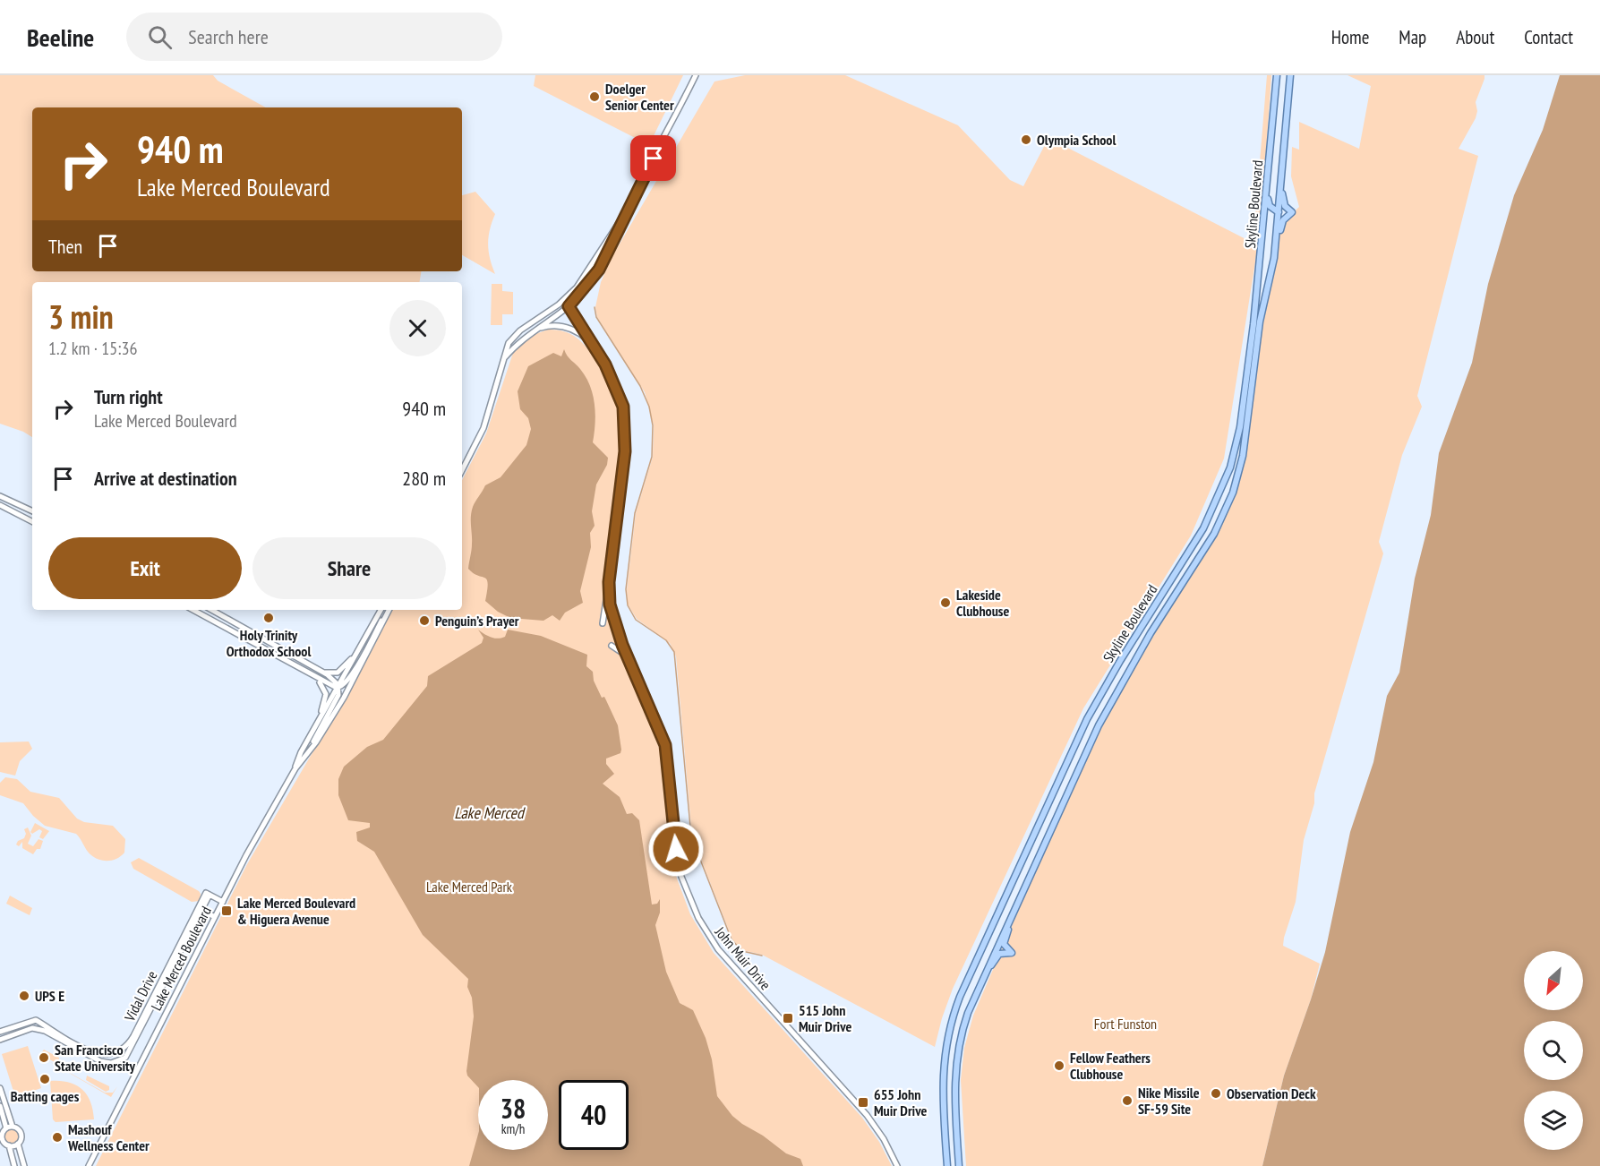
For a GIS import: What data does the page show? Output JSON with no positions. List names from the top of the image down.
{
  "streets": {
    "main road": [
      "Skyline Boulevard",
      "Lake Merced Boulevard",
      "John Muir Drive",
      "Vidal Drive"
    ]
  },
  "crossings": [
    ["Lake Merced Boulevard", "Vidal Drive"]
  ],
  "water": ["Lake Merced"],
  "parks": ["Lake Merced Park", "Fort Funston"],
  "places": {
    "other": [
      "Doelger Senior Center",
      "Olympia School",
      "Lakeside Clubhouse",
      "Holy Trinity Orthodox School",
      "Penguin’s Prayer",
      "UPS E",
      "San Francisco State University",
      "Fellow Feathers Clubhouse",
      "Batting cages",
      "Observation Deck",
      "Nike Missile SF-59 Site",
      "Mashouf Wellness Center"
    ],
    "transit": ["Lake Merced Boulevard & Higuera Avenue", "515 John Muir Drive", "655 John Muir Drive"]
  },
  "north": "bottom left",
  "page": {
    "header": "Beeline",
    "search": "Search here",
    "nav": [
      "Home",
      "Map",
      "About",
      "Contact"
    ],
    "turn": ["940 m", "Lake Merced Boulevard"],
    "then": "Then",
    "heading": ["3 min", "1.2 km · 15:36"],
    "list": [
      {
        "name": "Turn right",
        "note": "Lake Merced Boulevard",
        "value": "940 m"
      },
      {
        "name": "Arrive at destination",
        "value": "280 m"
      }
    ],
    "buttons": ["Exit", "Share"],
    "speed": "38 km/h",
    "limit": "40"
  }
}
